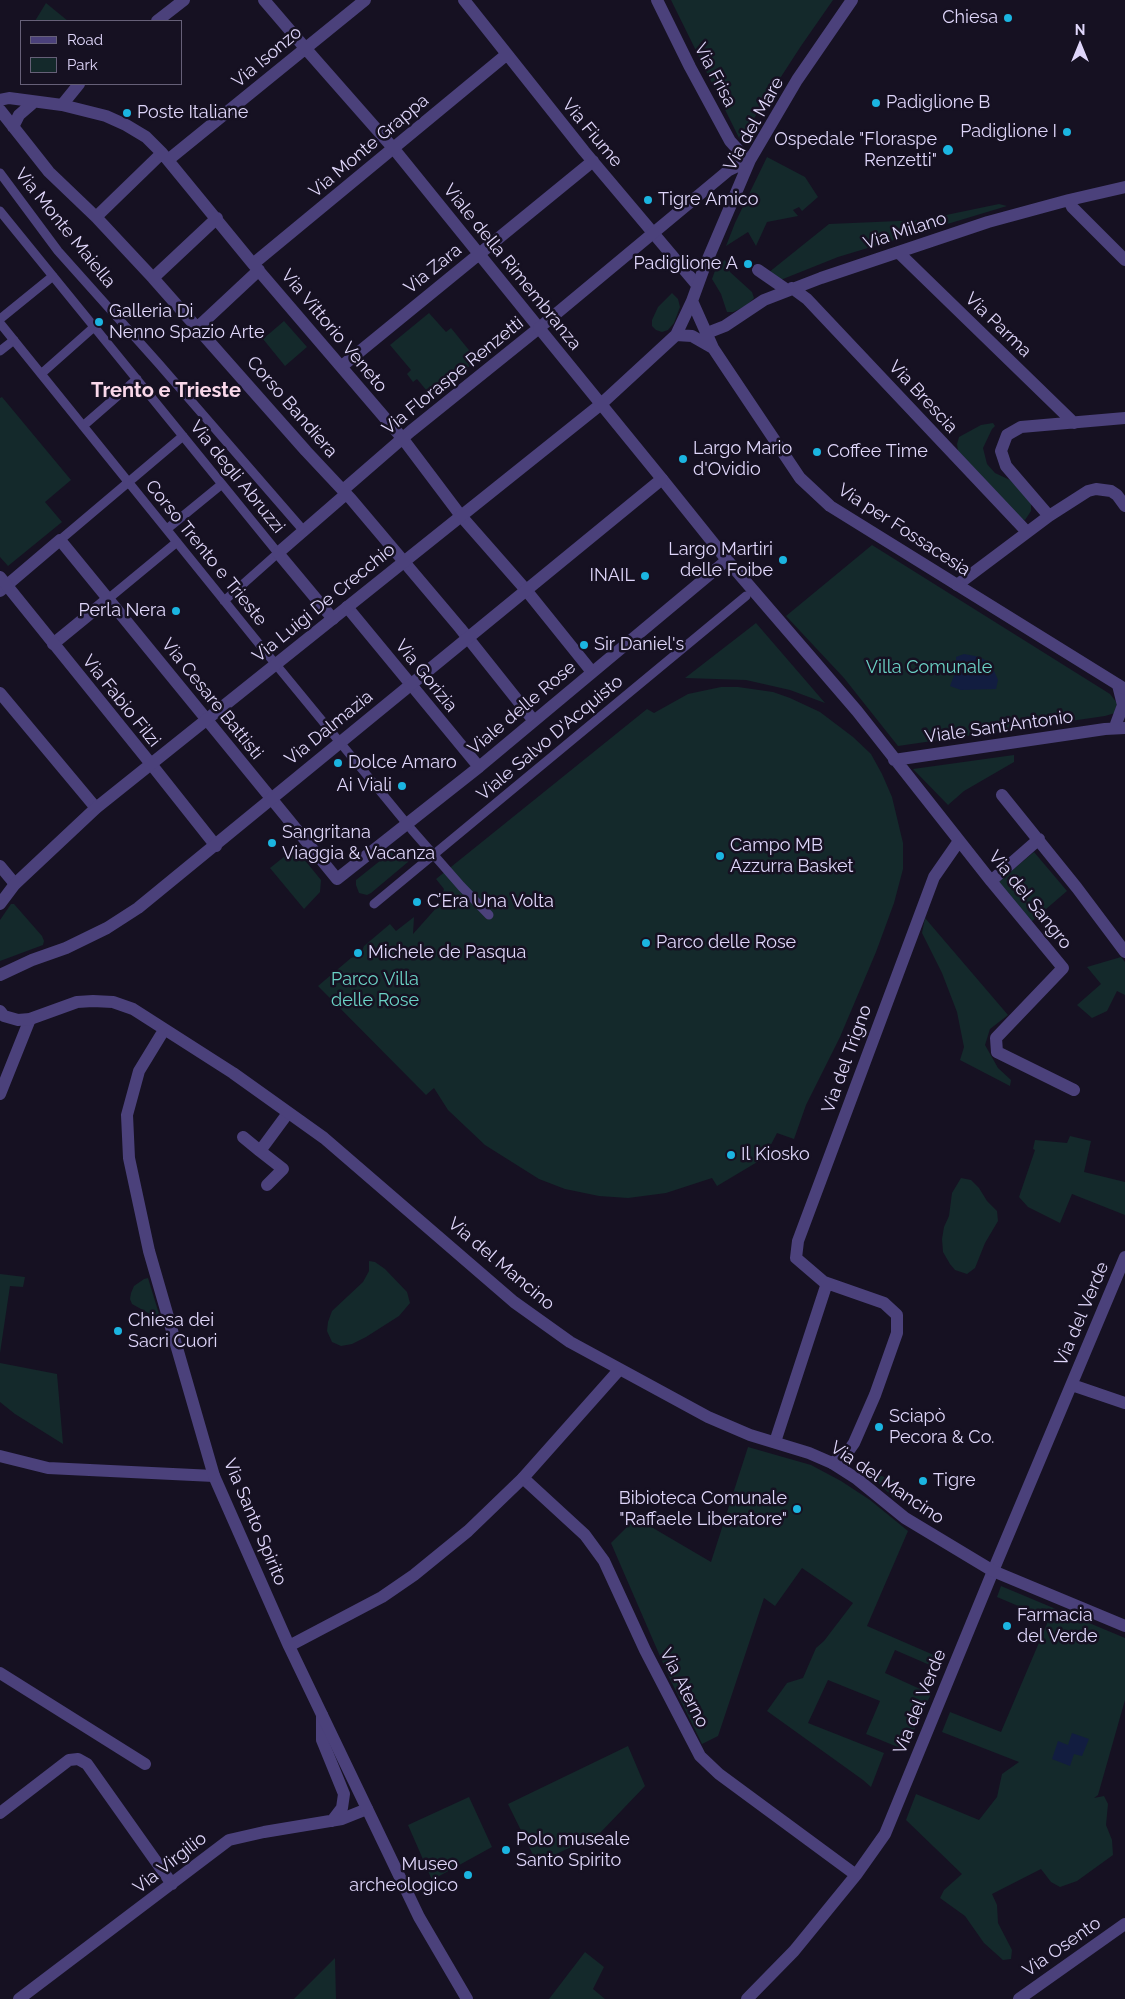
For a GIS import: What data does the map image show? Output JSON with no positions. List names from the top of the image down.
{
  "streets": {
    "street": [
      "Via Isonzo",
      "Via Frisa",
      "Via del Mare",
      "Via Fiume",
      "Via Monte Grappa",
      "Via Monte Maiella",
      "Via Milano",
      "Viale della Rimembranza",
      "Via Zara",
      "Via Parma",
      "Via Vittorio Veneto",
      "Via Floraspe Renzetti",
      "Via Brescia",
      "Corso Bandiera",
      "Via degli Abruzzi",
      "Via per Fossacesia",
      "Corso Trento e Trieste",
      "Via Luigi De Crecchio",
      "Via Gorizia",
      "Via Cesare Battisti",
      "Via Fabio Filzi",
      "Viale delle Rose",
      "Viale Sant'Antonio",
      "Via Dalmazia",
      "Viale Salvo D'Acquisto",
      "Via del Sangro",
      "Via del Trigno",
      "Via del Mancino",
      "Via del Verde",
      "Via Santo Spirito",
      "Via Aterno",
      "Via Virgilio",
      "Via Osento"
    ]
  },
  "crossings": [
    ["Via Isonzo", "Viale della Rimembranza"],
    ["Via Isonzo", "Via Vittorio Veneto"],
    ["Via Isonzo", "Corso Bandiera"],
    ["Via Frisa", "Via del Mare"],
    ["Via Frisa", "Via Floraspe Renzetti"],
    ["Via del Mare", "Via Fiume"],
    ["Via del Mare", "Via Floraspe Renzetti"],
    ["Via del Mare", "Via per Fossacesia"],
    ["Via del Mare", "Via Luigi De Crecchio"],
    ["Via Fiume", "Via Monte Grappa"],
    ["Via Fiume", "Via Zara"],
    ["Via Fiume", "Via Floraspe Renzetti"],
    ["Via Monte Grappa", "Viale della Rimembranza"],
    ["Via Monte Grappa", "Via Vittorio Veneto"],
    ["Via Monte Grappa", "Corso Bandiera"],
    ["Via Monte Maiella", "Via Floraspe Renzetti"],
    ["Via Milano", "Via Parma"],
    ["Via Milano", "Via Brescia"],
    ["Via Milano", "Via per Fossacesia"],
    ["Viale della Rimembranza", "Via Zara"],
    ["Viale della Rimembranza", "Via Floraspe Renzetti"],
    ["Viale della Rimembranza", "Via Luigi De Crecchio"],
    ["Viale della Rimembranza", "Viale delle Rose"],
    ["Viale della Rimembranza", "Viale Sant'Antonio"],
    ["Viale della Rimembranza", "Via Dalmazia"],
    ["Viale della Rimembranza", "Via del Sangro"],
    ["Via Zara", "Via Vittorio Veneto"],
    ["Via Vittorio Veneto", "Via Floraspe Renzetti"],
    ["Via Vittorio Veneto", "Via Luigi De Crecchio"],
    ["Via Vittorio Veneto", "Viale delle Rose"],
    ["Via Vittorio Veneto", "Via Dalmazia"],
    ["Via Floraspe Renzetti", "Corso Bandiera"],
    ["Via Floraspe Renzetti", "Via degli Abruzzi"],
    ["Via Floraspe Renzetti", "Corso Trento e Trieste"],
    ["Corso Bandiera", "Via Luigi De Crecchio"],
    ["Corso Bandiera", "Viale delle Rose"],
    ["Corso Bandiera", "Via Dalmazia"],
    ["Via per Fossacesia", "Via Luigi De Crecchio"],
    ["Corso Trento e Trieste", "Via Luigi De Crecchio"],
    ["Corso Trento e Trieste", "Viale delle Rose"],
    ["Corso Trento e Trieste", "Via Dalmazia"],
    ["Corso Trento e Trieste", "Viale Salvo D'Acquisto"],
    ["Via Luigi De Crecchio", "Via Gorizia"],
    ["Via Luigi De Crecchio", "Via Cesare Battisti"],
    ["Via Luigi De Crecchio", "Via Fabio Filzi"],
    ["Via Gorizia", "Viale delle Rose"],
    ["Via Gorizia", "Via Dalmazia"],
    ["Via Cesare Battisti", "Viale delle Rose"],
    ["Via Cesare Battisti", "Via Dalmazia"],
    ["Via Fabio Filzi", "Via Dalmazia"],
    ["Viale Sant'Antonio", "Via del Sangro"],
    ["Via del Sangro", "Via del Trigno"],
    ["Via del Mancino", "Via del Verde"],
    ["Via del Mancino", "Via Santo Spirito"],
    ["Via del Verde", "Via Aterno"],
    ["Via Santo Spirito", "Via Virgilio"]
  ],
  "districts": ["Trento e Trieste"],
  "parks": ["Villa Comunale", "Parco Villa delle Rose"],
  "places": [
    "Chiesa",
    "Padiglione B",
    "Poste Italiane",
    "Padiglione I",
    "Ospedale \"Floraspe Renzetti\"",
    "Tigre Amico",
    "Padiglione A",
    "Galleria Di Nenno Spazio Arte",
    "Coffee Time",
    "Largo Mario d'Ovidio",
    "Largo Martiri delle Foibe",
    "INAIL",
    "Perla Nera",
    "Sir Daniel's",
    "Dolce Amaro",
    "Ai Viali",
    "Sangritana Viaggia & Vacanza",
    "Campo MB Azzurra Basket",
    "C’Era Una Volta",
    "Parco delle Rose",
    "Michele de Pasqua",
    "Il Kiosko",
    "Chiesa dei Sacri Cuori",
    "Sciapò Pecora & Co.",
    "Tigre",
    "Bibioteca Comunale \"Raffaele Liberatore\"",
    "Farmacia del Verde",
    "Polo museale Santo Spirito",
    "Museo archeologico"
  ],
  "legend": ["Road", "Park"],
  "north": "top"
}
